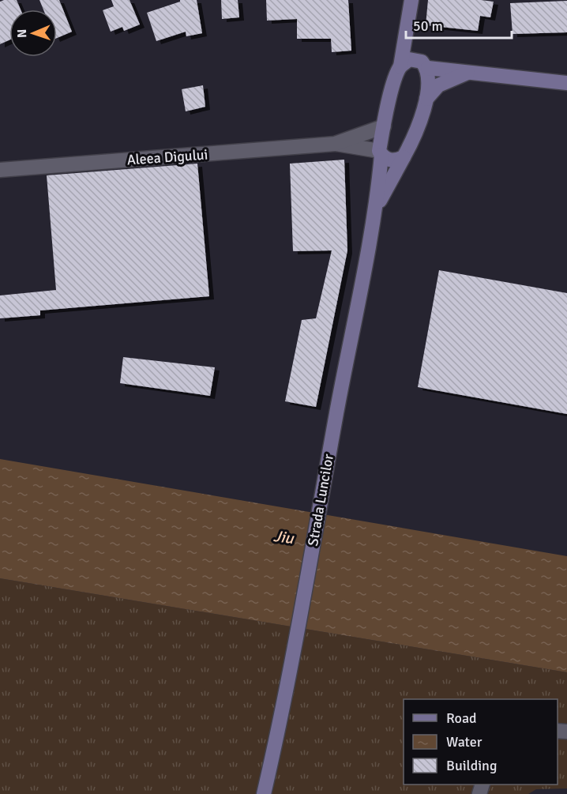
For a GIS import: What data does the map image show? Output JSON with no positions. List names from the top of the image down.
{
  "streets": {
    "main road": ["Strada Luncilor"],
    "street": ["Aleea Digului"]
  },
  "crossings": [
    ["Aleea Digului", "Strada Luncilor"]
  ],
  "water": ["Jiu"],
  "legend": ["Road", "Water", "Building"],
  "scale_bar": "50 m",
  "north": "left"
}
